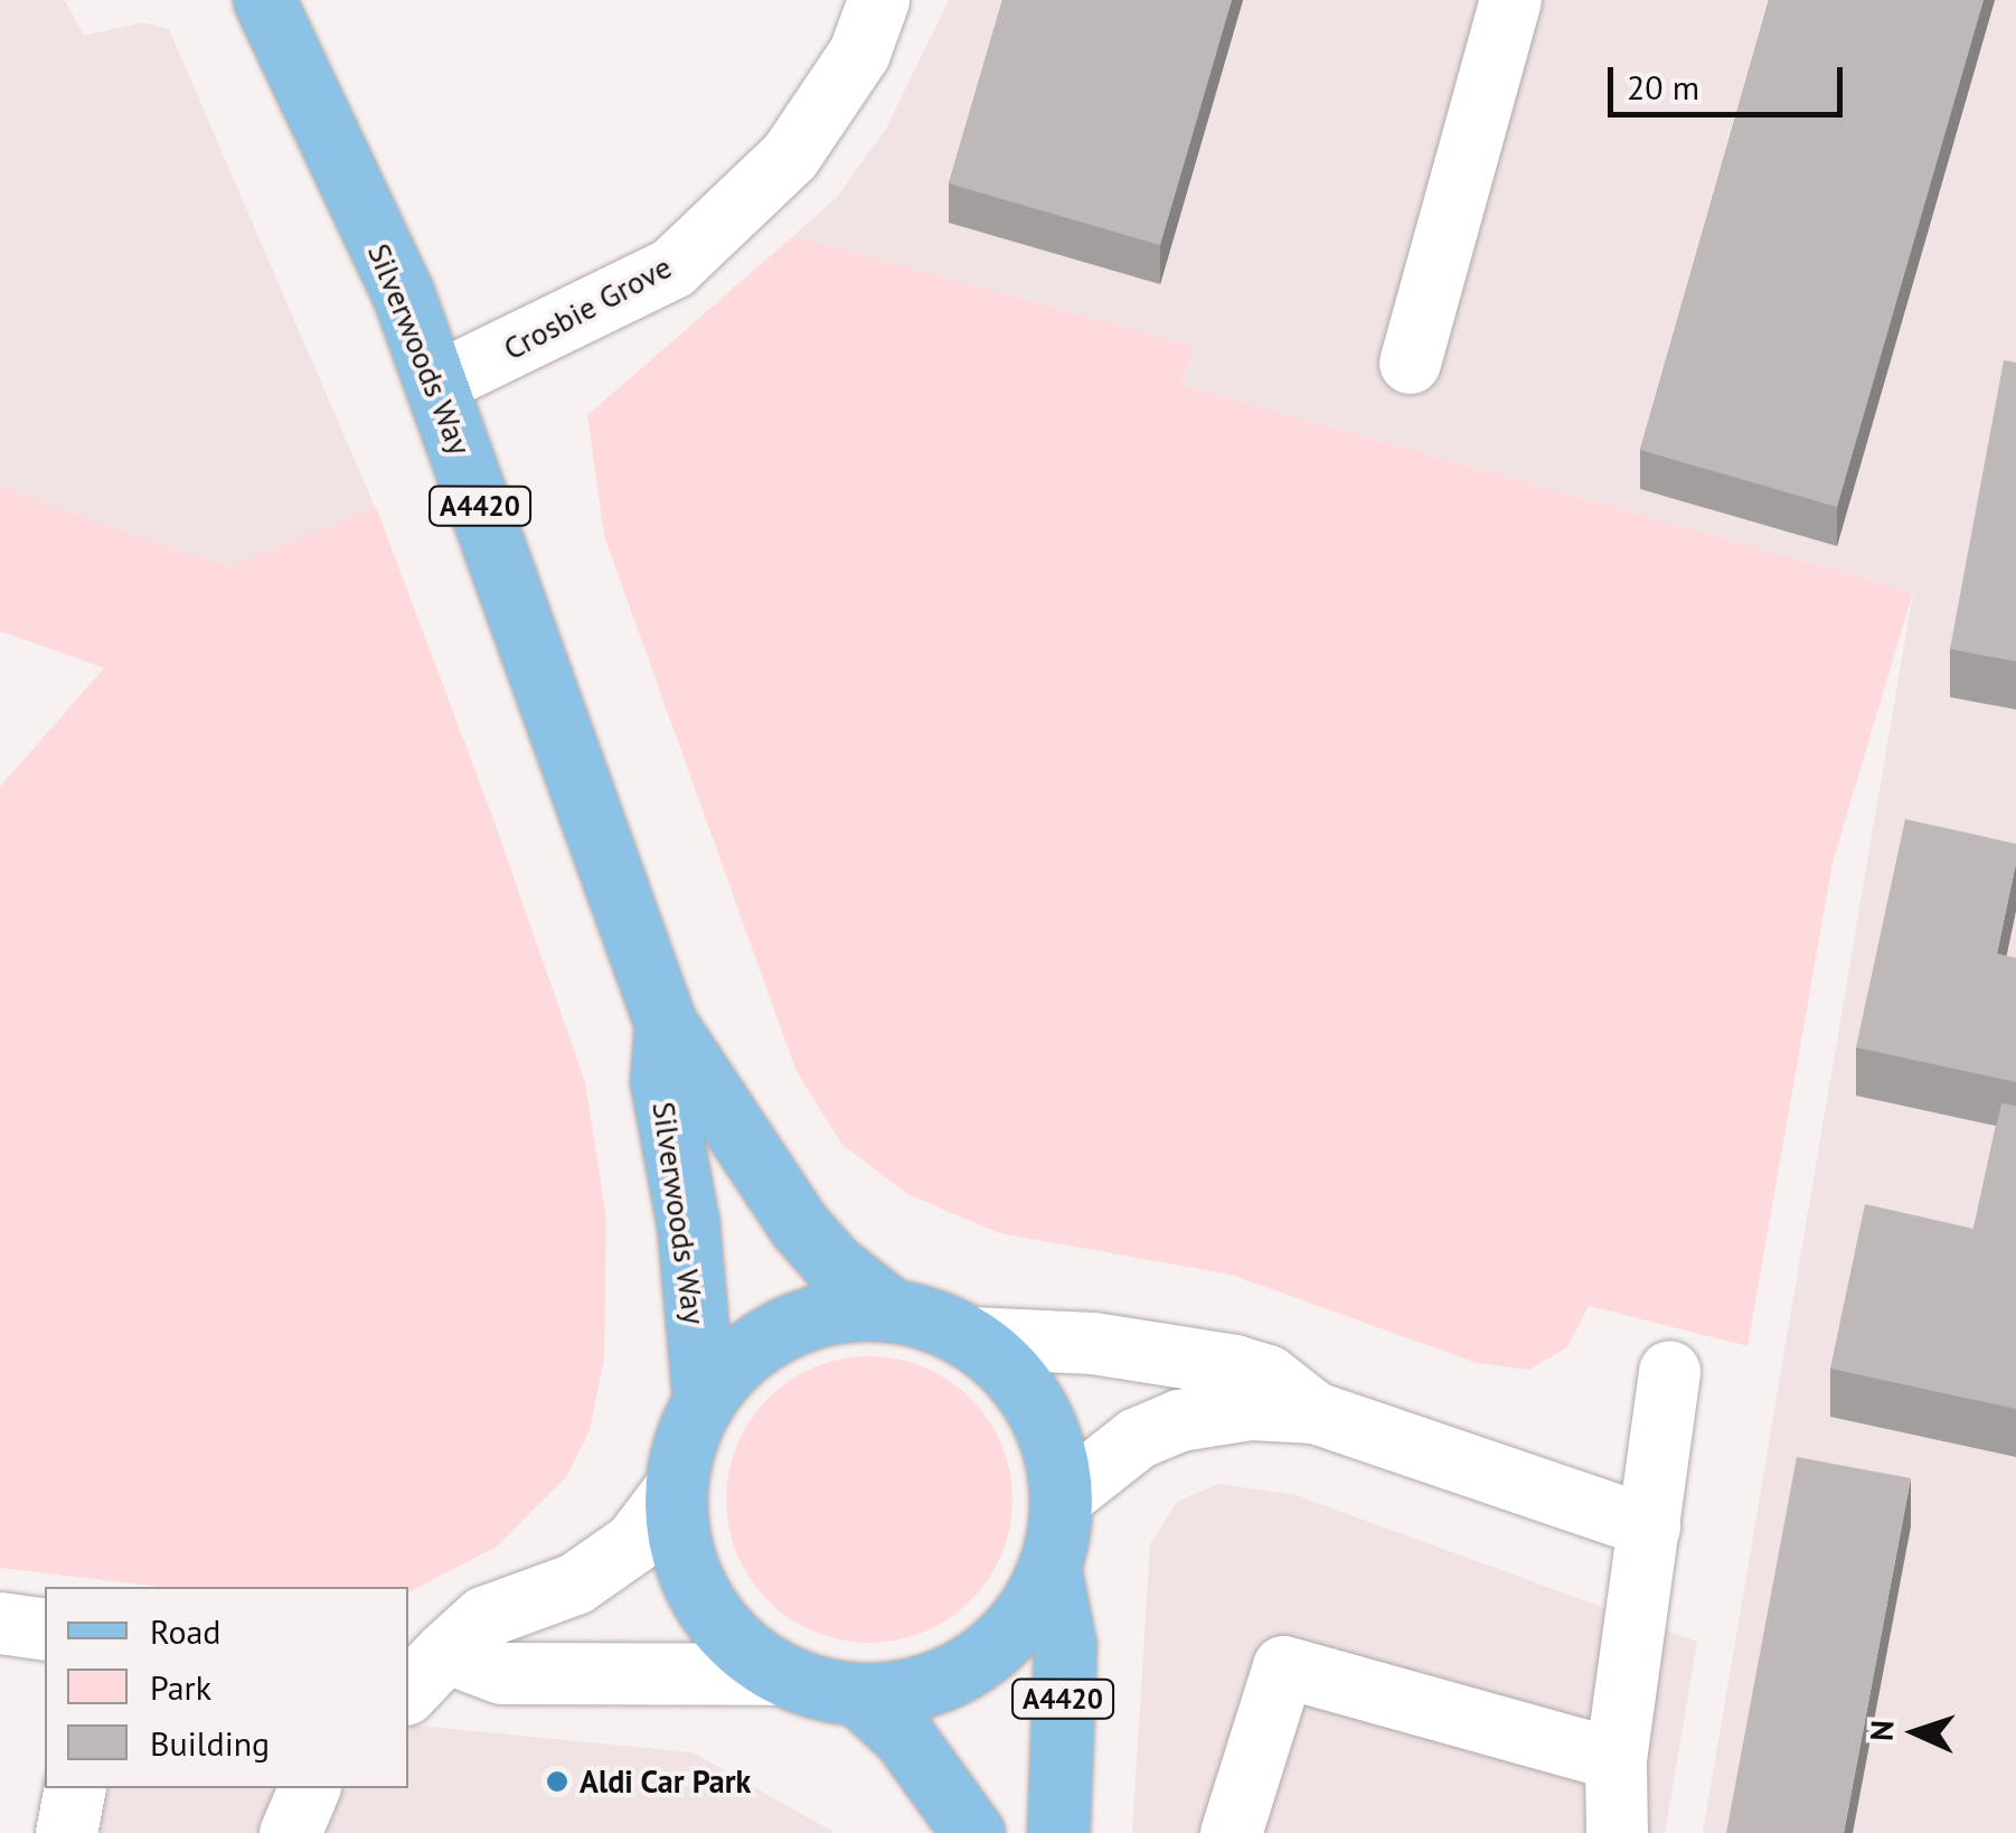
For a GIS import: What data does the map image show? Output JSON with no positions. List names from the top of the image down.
{
  "streets": {
    "main road": ["Silverwoods Way", "A4420"],
    "street": ["Crosbie Grove"]
  },
  "crossings": [
    ["Crosbie Grove", "Silverwoods Way"],
    ["Silverwoods Way", "A4420"]
  ],
  "places": ["Aldi Car Park"],
  "legend": ["Road", "Park", "Building"],
  "scale_bar": "20 m",
  "north": "left"
}
